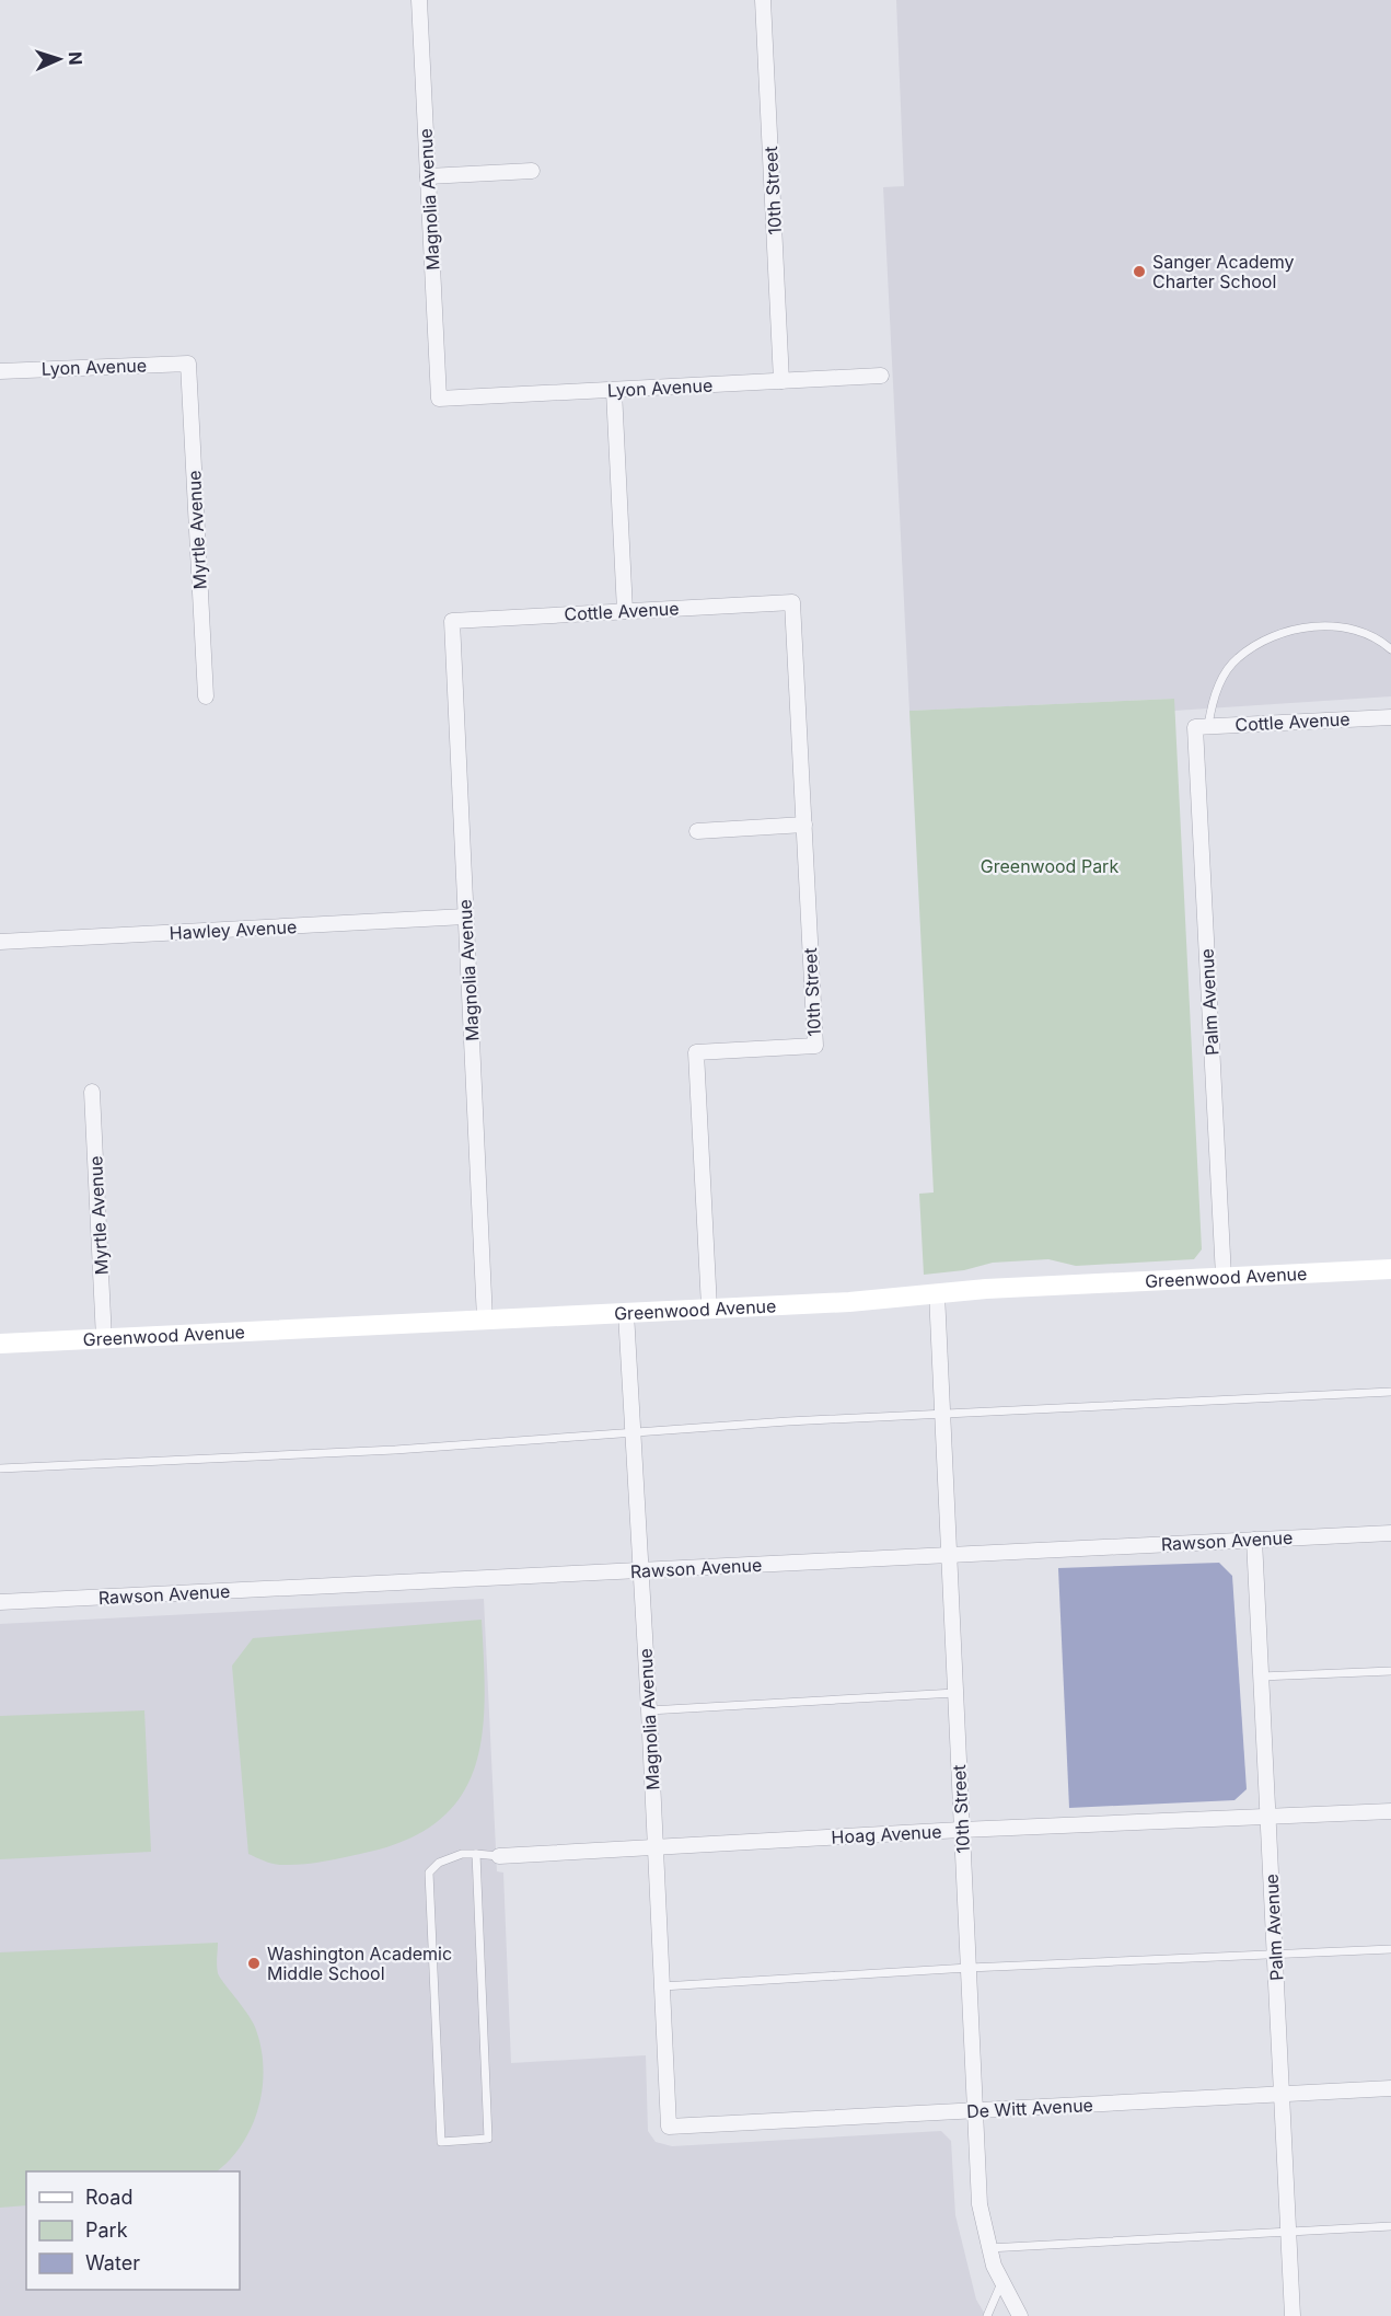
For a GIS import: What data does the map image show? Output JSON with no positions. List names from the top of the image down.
{
  "streets": {
    "street": [
      "10th Street",
      "Magnolia Avenue",
      "Lyon Avenue",
      "Myrtle Avenue",
      "Cottle Avenue",
      "Hawley Avenue",
      "Palm Avenue",
      "Greenwood Avenue",
      "Rawson Avenue",
      "Hoag Avenue",
      "De Witt Avenue"
    ]
  },
  "crossings": [
    ["10th Street", "Lyon Avenue"],
    ["10th Street", "Cottle Avenue"],
    ["10th Street", "Greenwood Avenue"],
    ["10th Street", "Rawson Avenue"],
    ["10th Street", "Hoag Avenue"],
    ["10th Street", "De Witt Avenue"],
    ["Magnolia Avenue", "Lyon Avenue"],
    ["Magnolia Avenue", "Cottle Avenue"],
    ["Magnolia Avenue", "Hawley Avenue"],
    ["Magnolia Avenue", "Greenwood Avenue"],
    ["Magnolia Avenue", "Rawson Avenue"],
    ["Magnolia Avenue", "Hoag Avenue"],
    ["Magnolia Avenue", "De Witt Avenue"],
    ["Lyon Avenue", "Myrtle Avenue"],
    ["Myrtle Avenue", "Greenwood Avenue"],
    ["Cottle Avenue", "Palm Avenue"],
    ["Palm Avenue", "Greenwood Avenue"],
    ["Palm Avenue", "Rawson Avenue"],
    ["Palm Avenue", "Hoag Avenue"],
    ["Palm Avenue", "De Witt Avenue"]
  ],
  "parks": ["Greenwood Park"],
  "places": ["Sanger Academy Charter School", "Washington Academic Middle School"],
  "legend": ["Road", "Park", "Water"],
  "north": "right"
}
